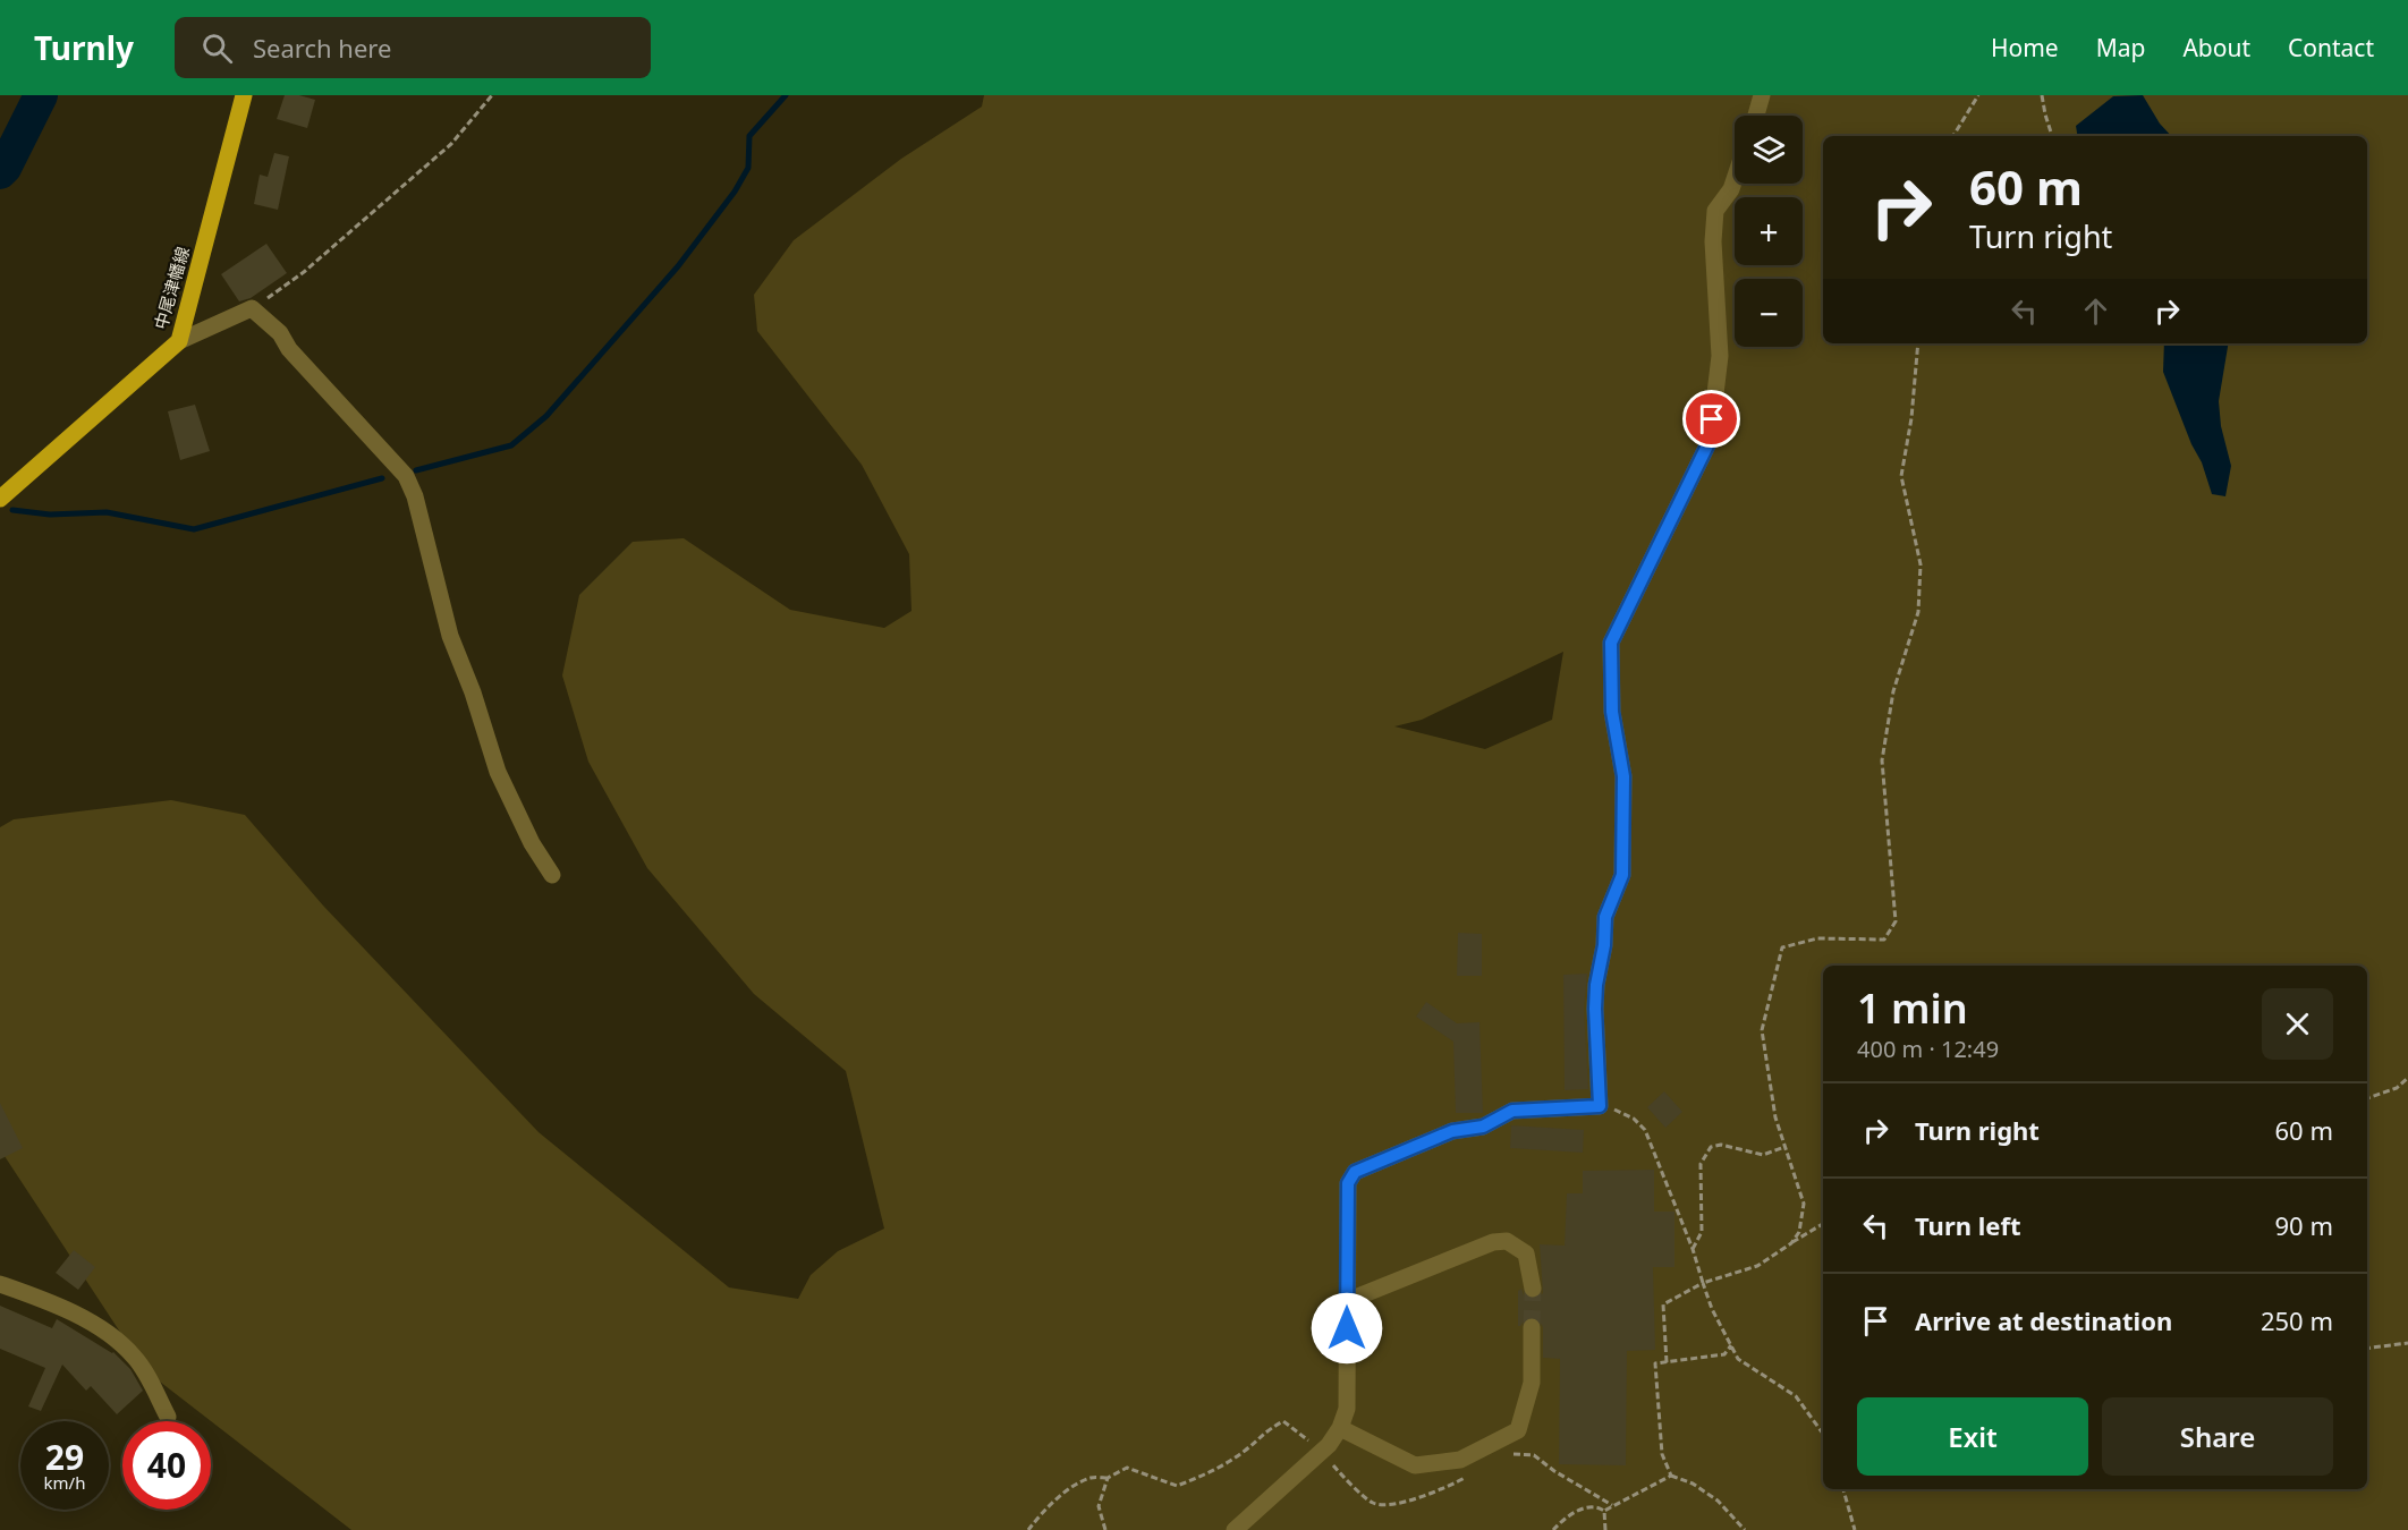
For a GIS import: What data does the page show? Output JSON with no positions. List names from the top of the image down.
{
  "streets": {
    "main road": ["中尾津幡線"]
  },
  "page": {
    "header": "Turnly",
    "search": "Search here",
    "nav": [
      "Home",
      "Map",
      "About",
      "Contact"
    ],
    "map_buttons": ["+", "−"],
    "turn": ["60 m", "Turn right"],
    "heading": ["1 min", "400 m · 12:49"],
    "list": [
      {
        "name": "Turn right",
        "value": "60 m"
      },
      {
        "name": "Turn left",
        "value": "90 m"
      },
      {
        "name": "Arrive at destination",
        "value": "250 m"
      }
    ],
    "buttons": ["Exit", "Share"],
    "speed": "29 km/h",
    "limit": "40"
  }
}
